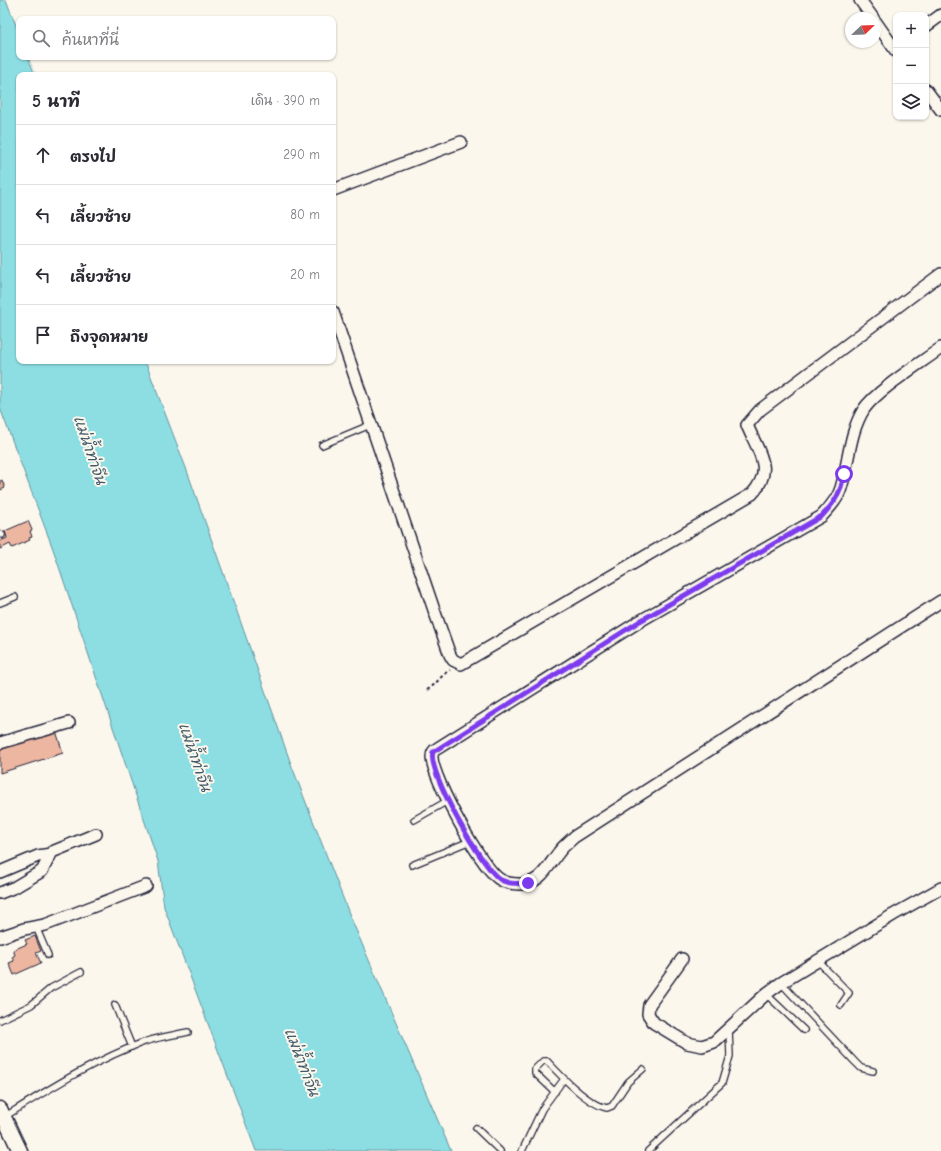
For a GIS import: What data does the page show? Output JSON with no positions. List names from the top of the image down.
{
  "water": ["แม่น้ำท่าจีน"],
  "north": "top right",
  "page": {
    "map_buttons": ["+", "−"],
    "search": "ค้นหาที่นี่",
    "heading": ["5 นาที", "เดิน · 390 m"],
    "list": [
      ["ตรงไป", "290 m"],
      ["เลี้ยวซ้าย", "80 m"],
      ["เลี้ยวซ้าย", "20 m"],
      "ถึงจุดหมาย"
    ]
  }
}
